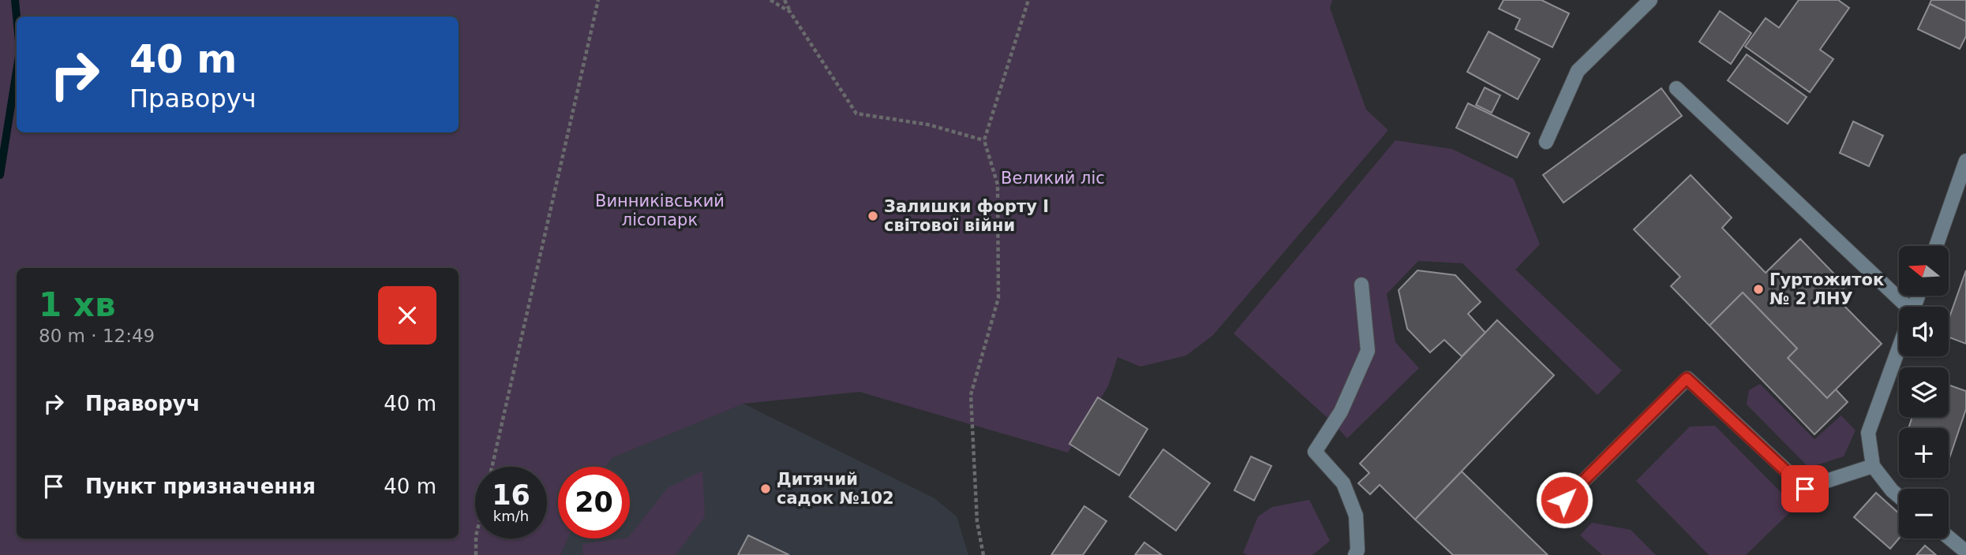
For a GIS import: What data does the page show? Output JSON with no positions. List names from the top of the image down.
{
  "parks": ["Великий ліс", "Винниківський лісопарк"],
  "places": ["Залишки форту І світової війни", "Гуртожиток № 2 ЛНУ", "Дитячий садок №102"],
  "north": "left",
  "page": {
    "turn": ["40 m", "Праворуч"],
    "map_buttons": ["+", "−"],
    "heading": ["1 хв", "80 m · 12:49"],
    "list": [
      {
        "name": "Праворуч",
        "value": "40 m"
      },
      {
        "name": "Пункт призначення",
        "value": "40 m"
      }
    ],
    "speed": "16 km/h",
    "limit": "20"
  }
}
